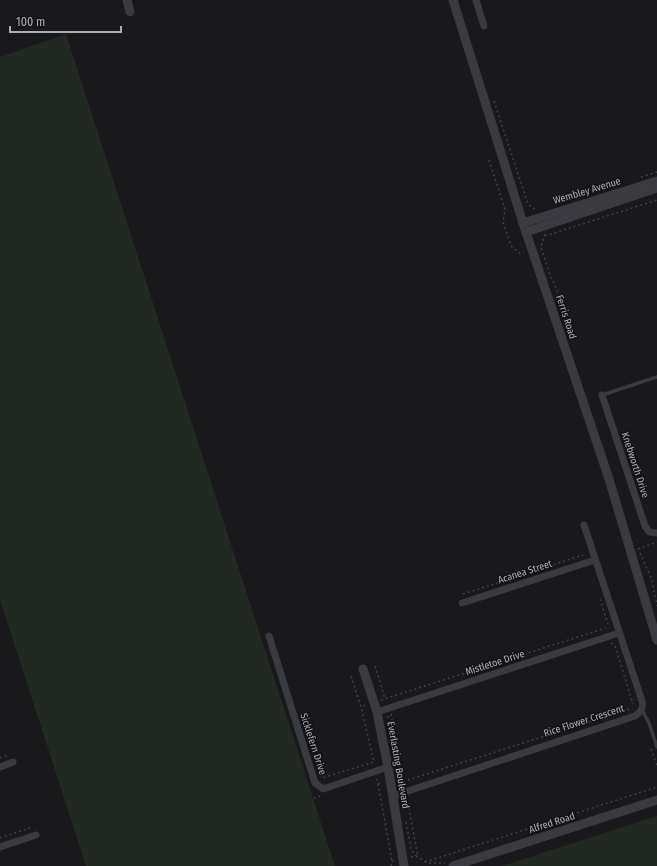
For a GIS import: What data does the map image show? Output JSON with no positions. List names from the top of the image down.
{
  "streets": {
    "street": [
      "Wembley Avenue",
      "Ferris Road",
      "Knebworth Drive",
      "Acanea Street",
      "Mistletoe Drive",
      "Rice Flower Crescent",
      "Sicklefern Drive",
      "Everlasting Boulevard",
      "Alfred Road"
    ]
  },
  "crossings": [
    ["Wembley Avenue", "Ferris Road"],
    ["Mistletoe Drive", "Everlasting Boulevard"],
    ["Rice Flower Crescent", "Everlasting Boulevard"],
    ["Sicklefern Drive", "Everlasting Boulevard"]
  ],
  "scale_bar": "100 m"
}
